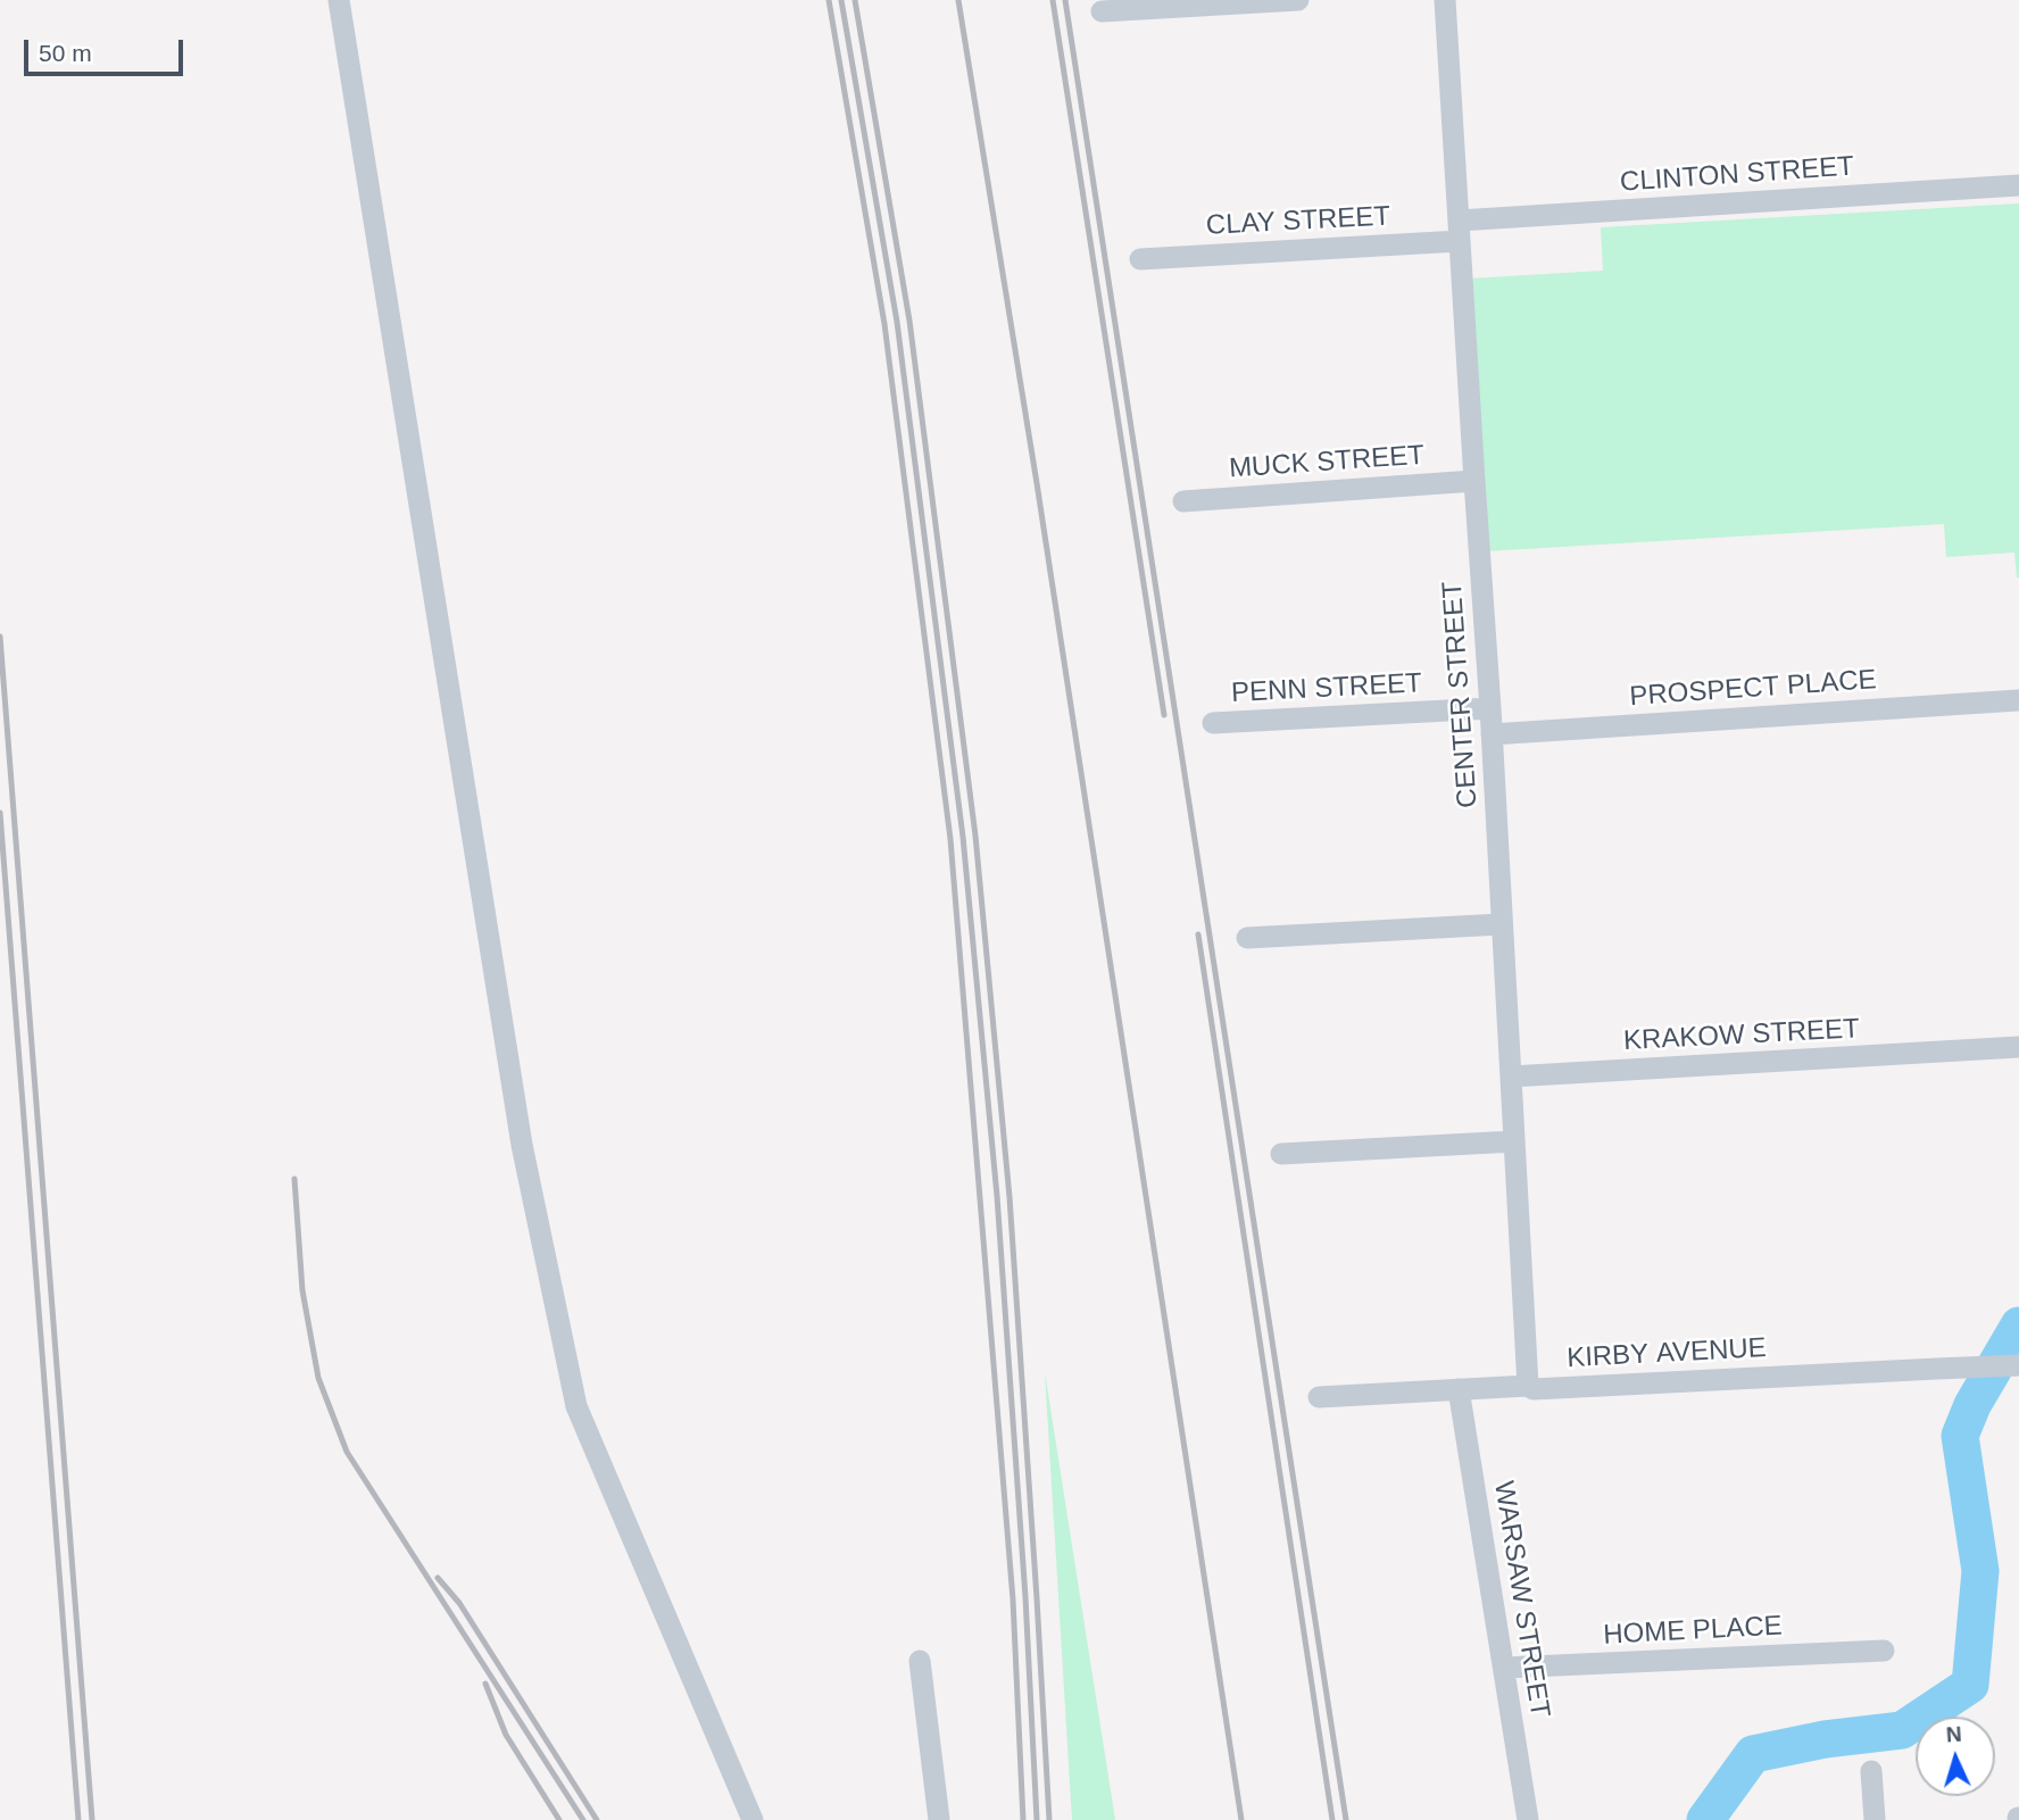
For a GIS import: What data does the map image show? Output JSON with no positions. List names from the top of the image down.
{
  "streets": {
    "street": [
      "CLINTON STREET",
      "CLAY STREET",
      "MUCK STREET",
      "PENN STREET",
      "PROSPECT PLACE",
      "CENTER STREET",
      "KRAKOW STREET",
      "KIRBY AVENUE",
      "WARSAW STREET",
      "HOME PLACE"
    ]
  },
  "crossings": [
    ["CLINTON STREET", "CLAY STREET"],
    ["CLINTON STREET", "CENTER STREET"],
    ["CLAY STREET", "CENTER STREET"],
    ["MUCK STREET", "CENTER STREET"],
    ["PENN STREET", "CENTER STREET"],
    ["PROSPECT PLACE", "CENTER STREET"],
    ["CENTER STREET", "KRAKOW STREET"],
    ["CENTER STREET", "KIRBY AVENUE"],
    ["KIRBY AVENUE", "WARSAW STREET"],
    ["WARSAW STREET", "HOME PLACE"]
  ],
  "scale_bar": "50 m",
  "north": "top"
}
